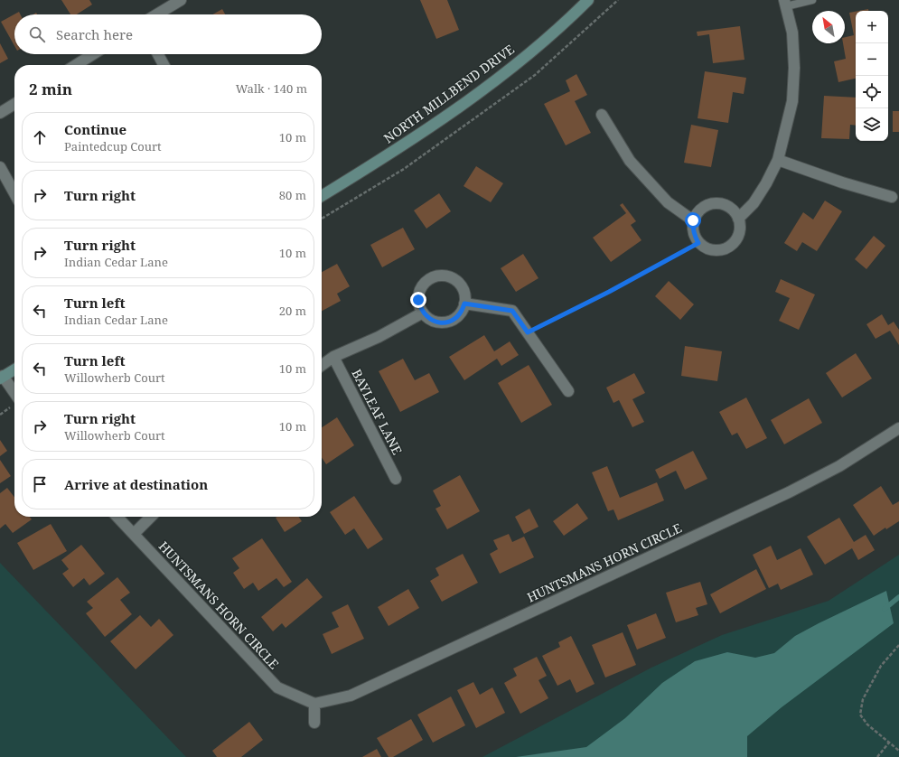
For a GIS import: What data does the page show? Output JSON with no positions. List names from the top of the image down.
{
  "streets": {
    "street": ["NORTH MILLBEND DRIVE", "BAYLEAF LANE", "HUNTSMANS HORN CIRCLE"]
  },
  "north": "top left",
  "page": {
    "map_buttons": ["+", "−"],
    "search": "Search here",
    "heading": ["2 min", "Walk · 140 m"],
    "list": [
      ["Continue", "Paintedcup Court", "10 m"],
      ["Turn right", "80 m"],
      ["Turn right", "Indian Cedar Lane", "10 m"],
      ["Turn left", "Indian Cedar Lane", "20 m"],
      ["Turn left", "Willowherb Court", "10 m"],
      ["Turn right", "Willowherb Court", "10 m"],
      "Arrive at destination"
    ]
  }
}
